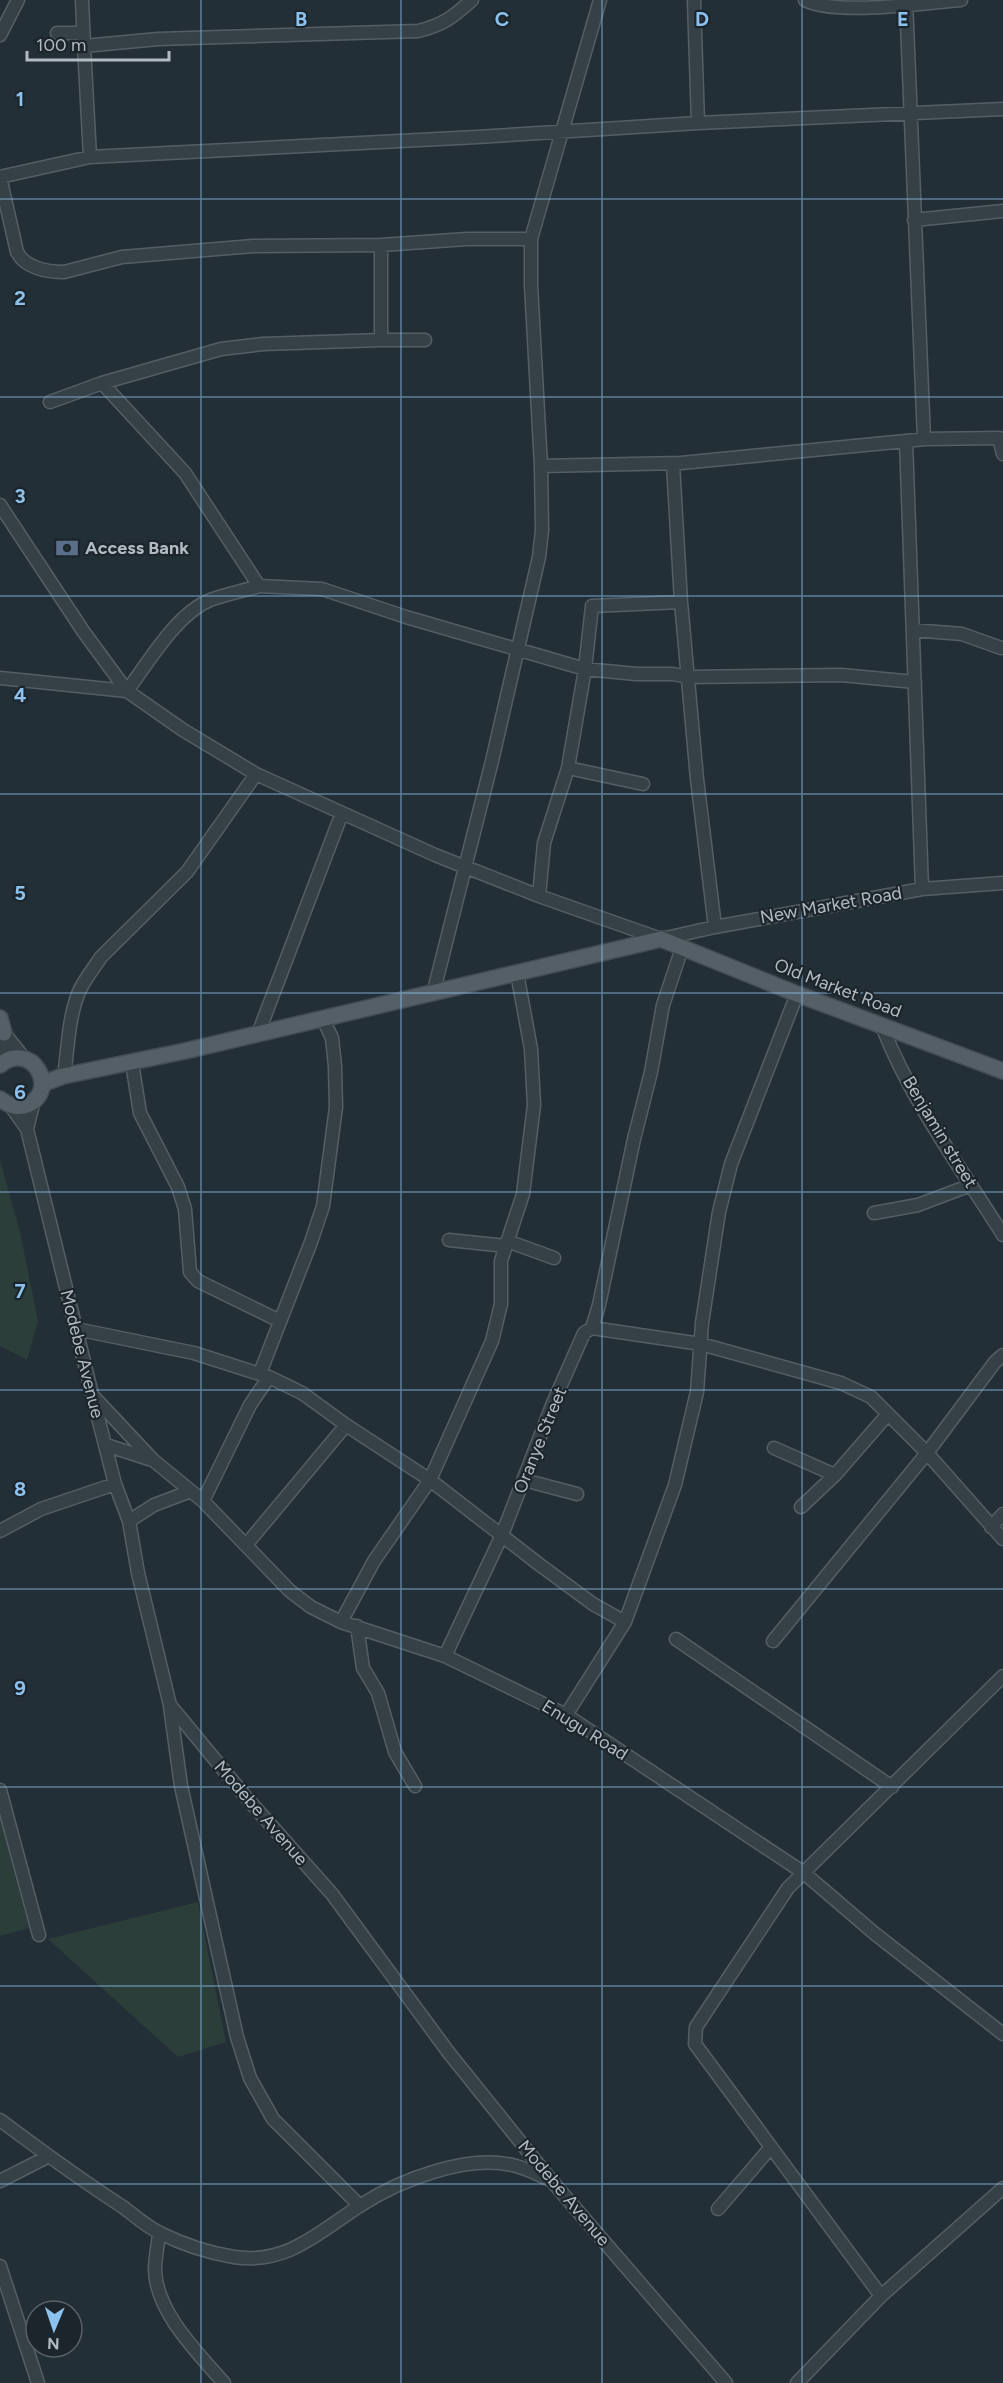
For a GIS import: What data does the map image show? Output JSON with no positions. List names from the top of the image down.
{
  "streets": {
    "main road": ["Old Market Road"],
    "street": [
      "New Market Road",
      "Benjamin street",
      "Modebe Avenue",
      "Oranye Street",
      "Enugu Road"
    ]
  },
  "crossings": [
    ["New Market Road", "Old Market Road"],
    ["Old Market Road", "Benjamin street"],
    ["Old Market Road", "Oranye Street"],
    ["Oranye Street", "Enugu Road"]
  ],
  "places": {
    "bank": ["Access Bank"]
  },
  "scale_bar": "100 m",
  "north": "bottom",
  "grid": {
    "columns": [
      "B",
      "C",
      "D",
      "E"
    ],
    "rows": [
      "1",
      "2",
      "3",
      "4",
      "5",
      "6",
      "7",
      "8",
      "9"
    ]
  }
}
